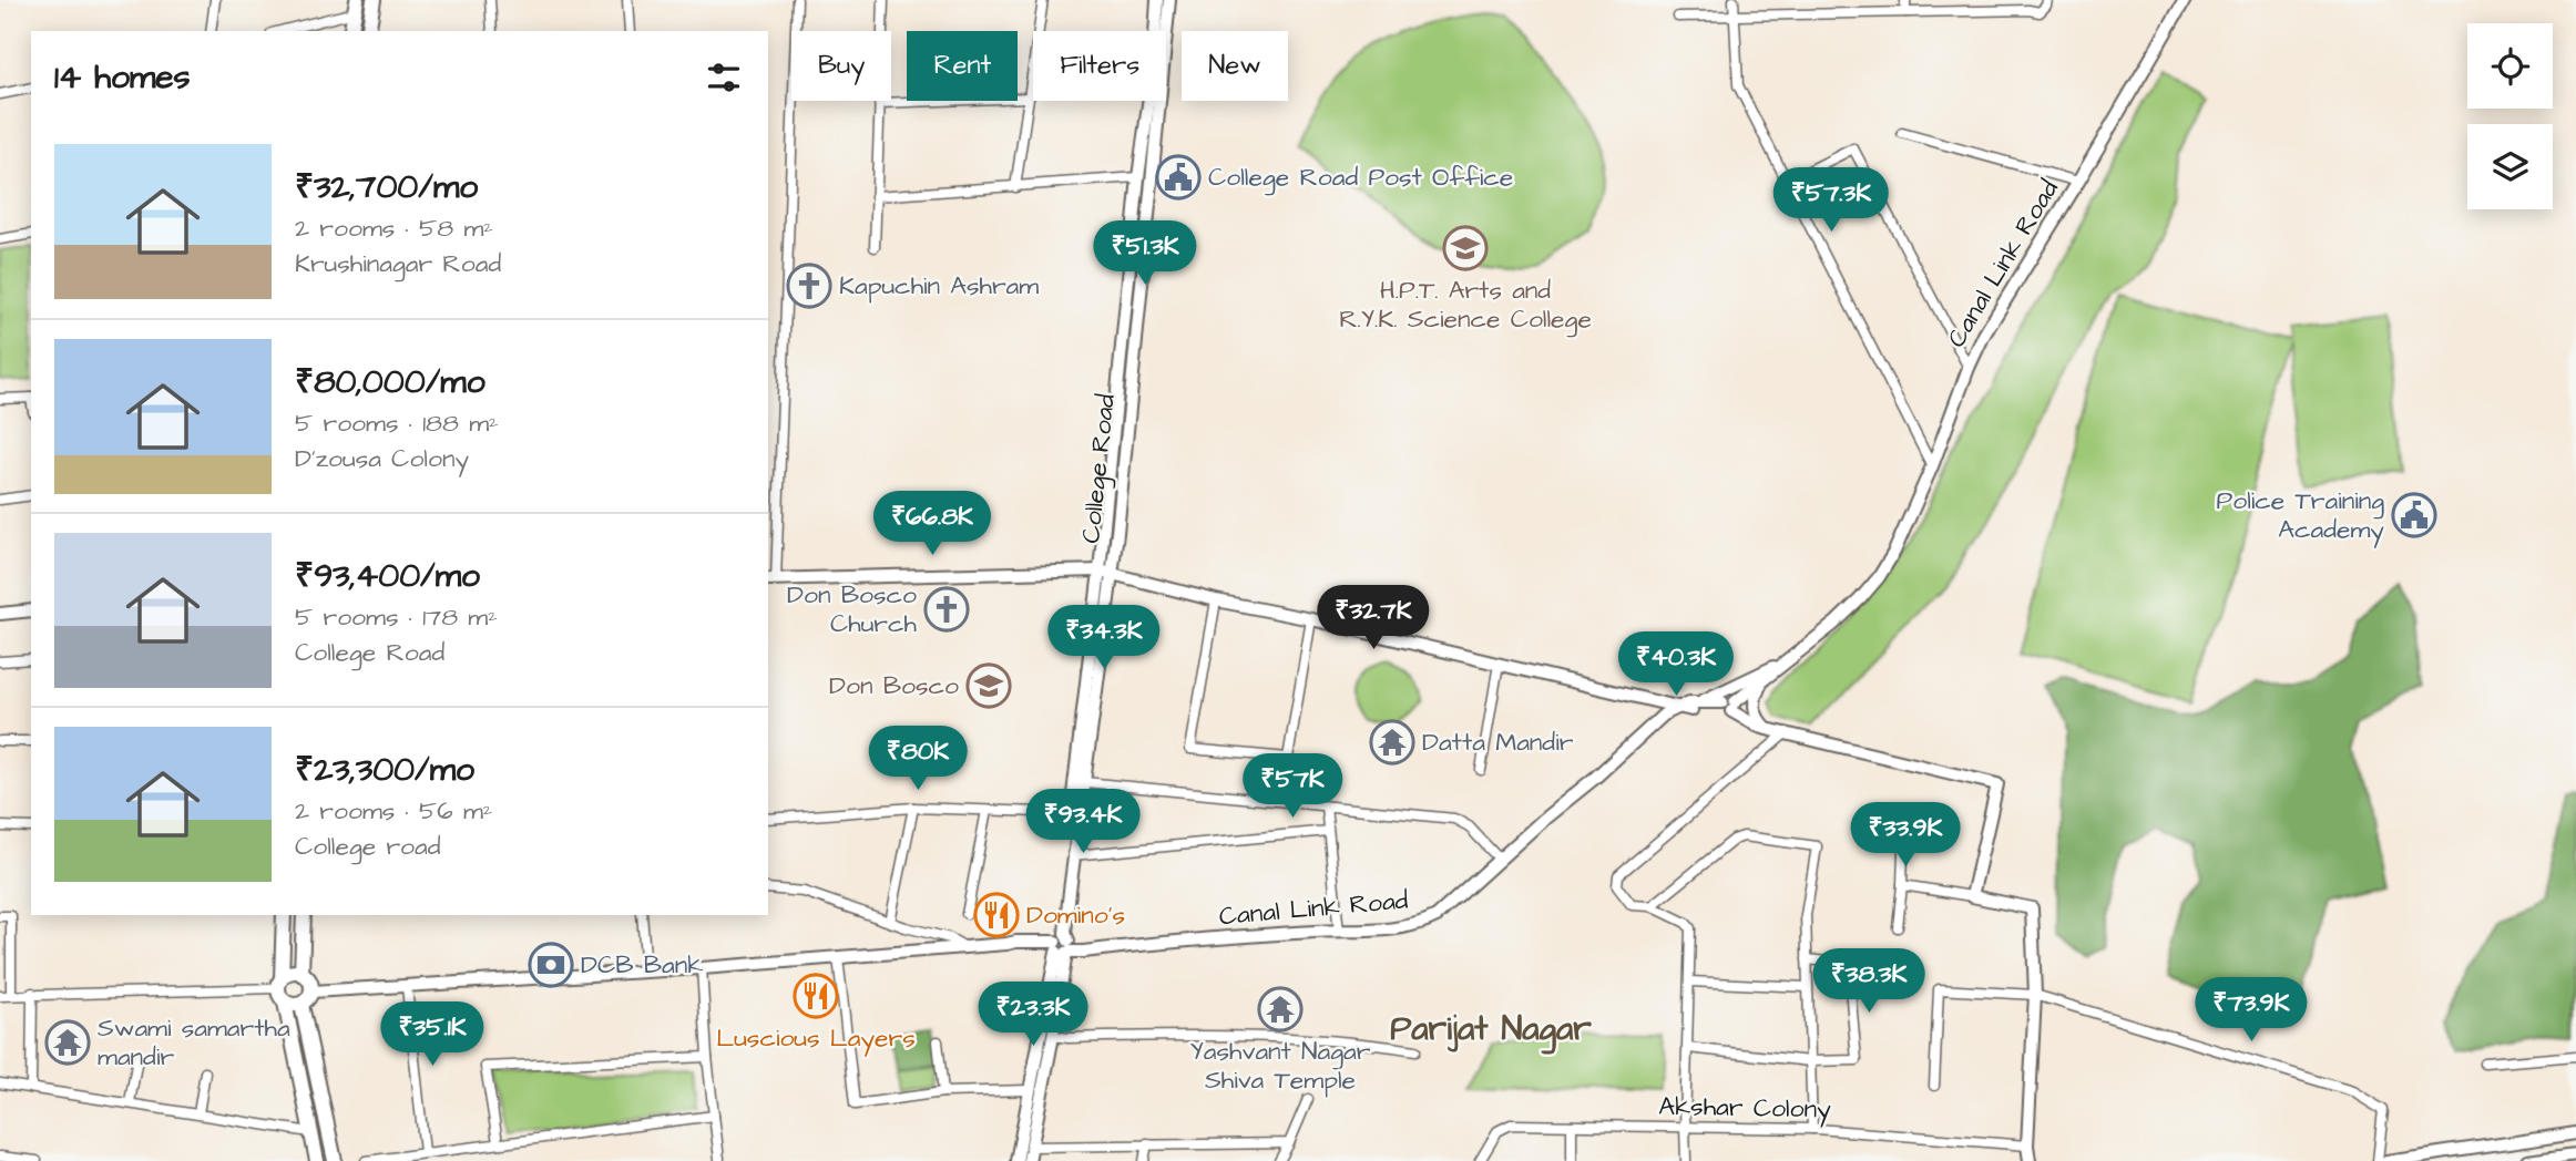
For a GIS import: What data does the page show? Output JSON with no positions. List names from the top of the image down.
{
  "streets": {
    "street": ["Canal Link Road", "College Road", "Akshar Colony"]
  },
  "crossings": [
    ["Canal Link Road", "College Road"]
  ],
  "districts": ["Parijat Nagar"],
  "places": {
    "public building": ["College Road Post Office", "Police Training Academy"],
    "school or university": ["H.P.T. Arts and R.Y.K. Science College", "Don Bosco"],
    "church": ["Kapuchin Ashram", "Don Bosco Church"],
    "temple": ["Datta Mandir", "Yashvant Nagar Shiva Temple", "Swami samartha mandir"],
    "restaurant": ["Domino's", "Luscious Layers"],
    "bank": ["DCB Bank"]
  },
  "page": {
    "chip": [
      "Buy",
      "Rent",
      "Filters",
      "New"
    ],
    "heading": "14 homes",
    "list": [
      {
        "name": "₹32,700/mo",
        "note": "2 rooms · 58 m² · Krushinagar Road"
      },
      {
        "name": "₹80,000/mo",
        "note": "5 rooms · 188 m² · D'zousa Colony"
      },
      {
        "name": "₹93,400/mo",
        "note": "5 rooms · 178 m² · College Road"
      },
      {
        "name": "₹23,300/mo",
        "note": "2 rooms · 56 m² · College road"
      }
    ],
    "price": [
      "₹57.3K",
      "₹51.3K",
      "₹66.8K",
      "₹32.7K",
      "₹34.3K",
      "₹40.3K",
      "₹80K",
      "₹57K",
      "₹93.4K",
      "₹33.9K",
      "₹38.3K",
      "₹73.9K",
      "₹23.3K",
      "₹35.1K"
    ]
  }
}
